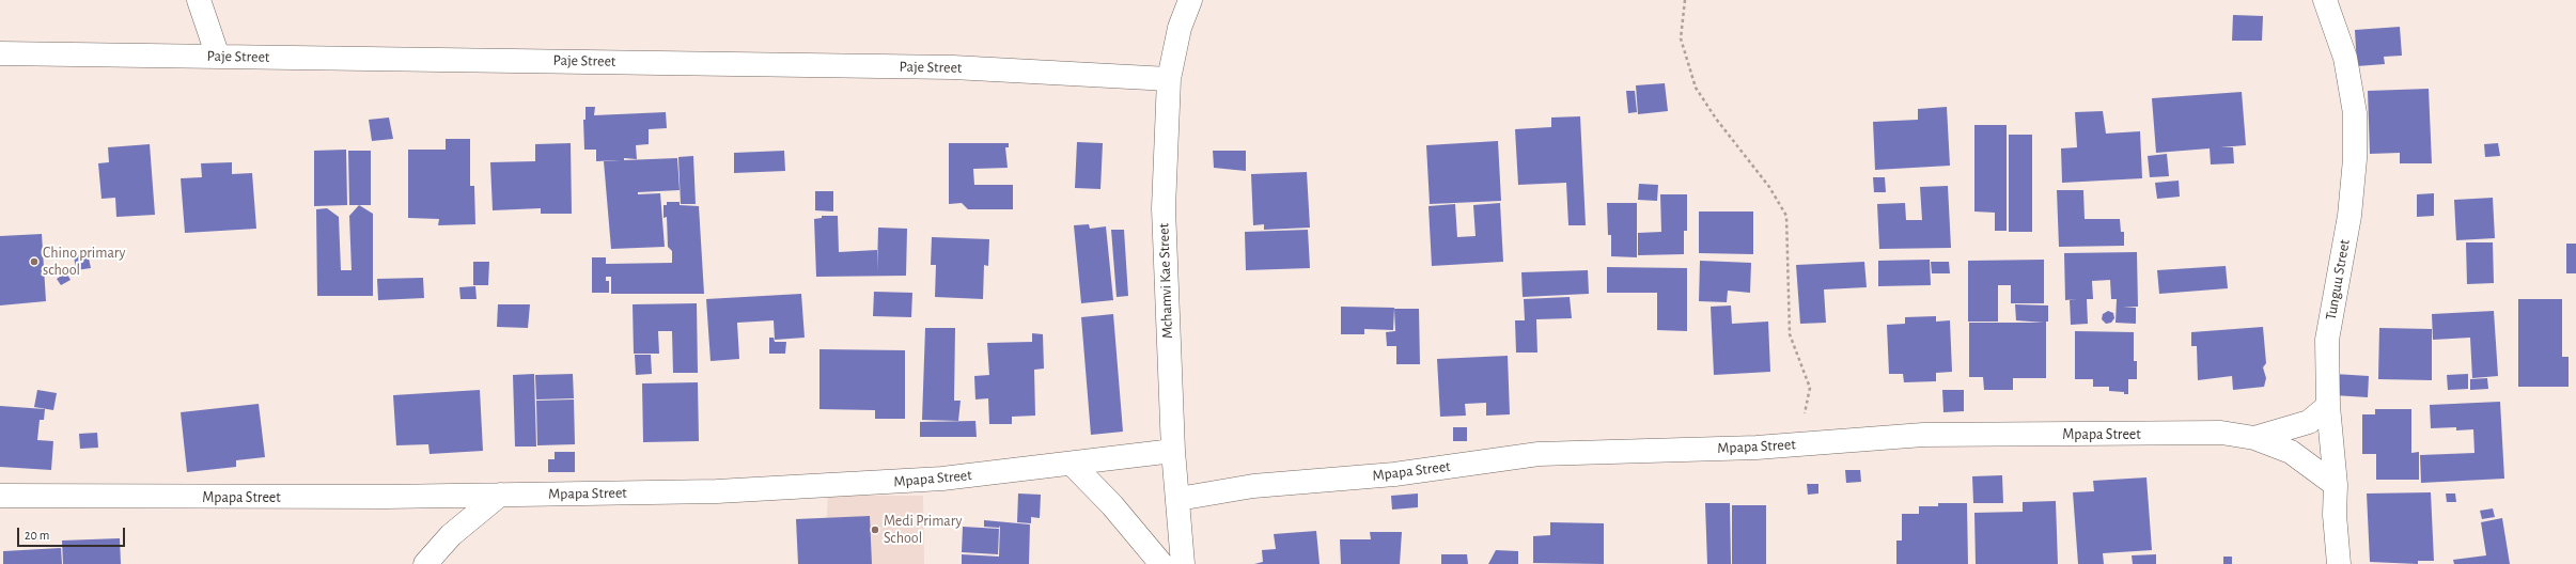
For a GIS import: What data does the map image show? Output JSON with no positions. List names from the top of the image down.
{
  "streets": {
    "street": [
      "Paje Street",
      "Tunguu Street",
      "Mchamvi Kae Street",
      "Mpapa Street"
    ]
  },
  "crossings": [
    ["Paje Street", "Mchamvi Kae Street"],
    ["Tunguu Street", "Mpapa Street"],
    ["Mchamvi Kae Street", "Mpapa Street"]
  ],
  "places": ["Chino primary school", "Medi Primary School"],
  "scale_bar": "20 m"
}
